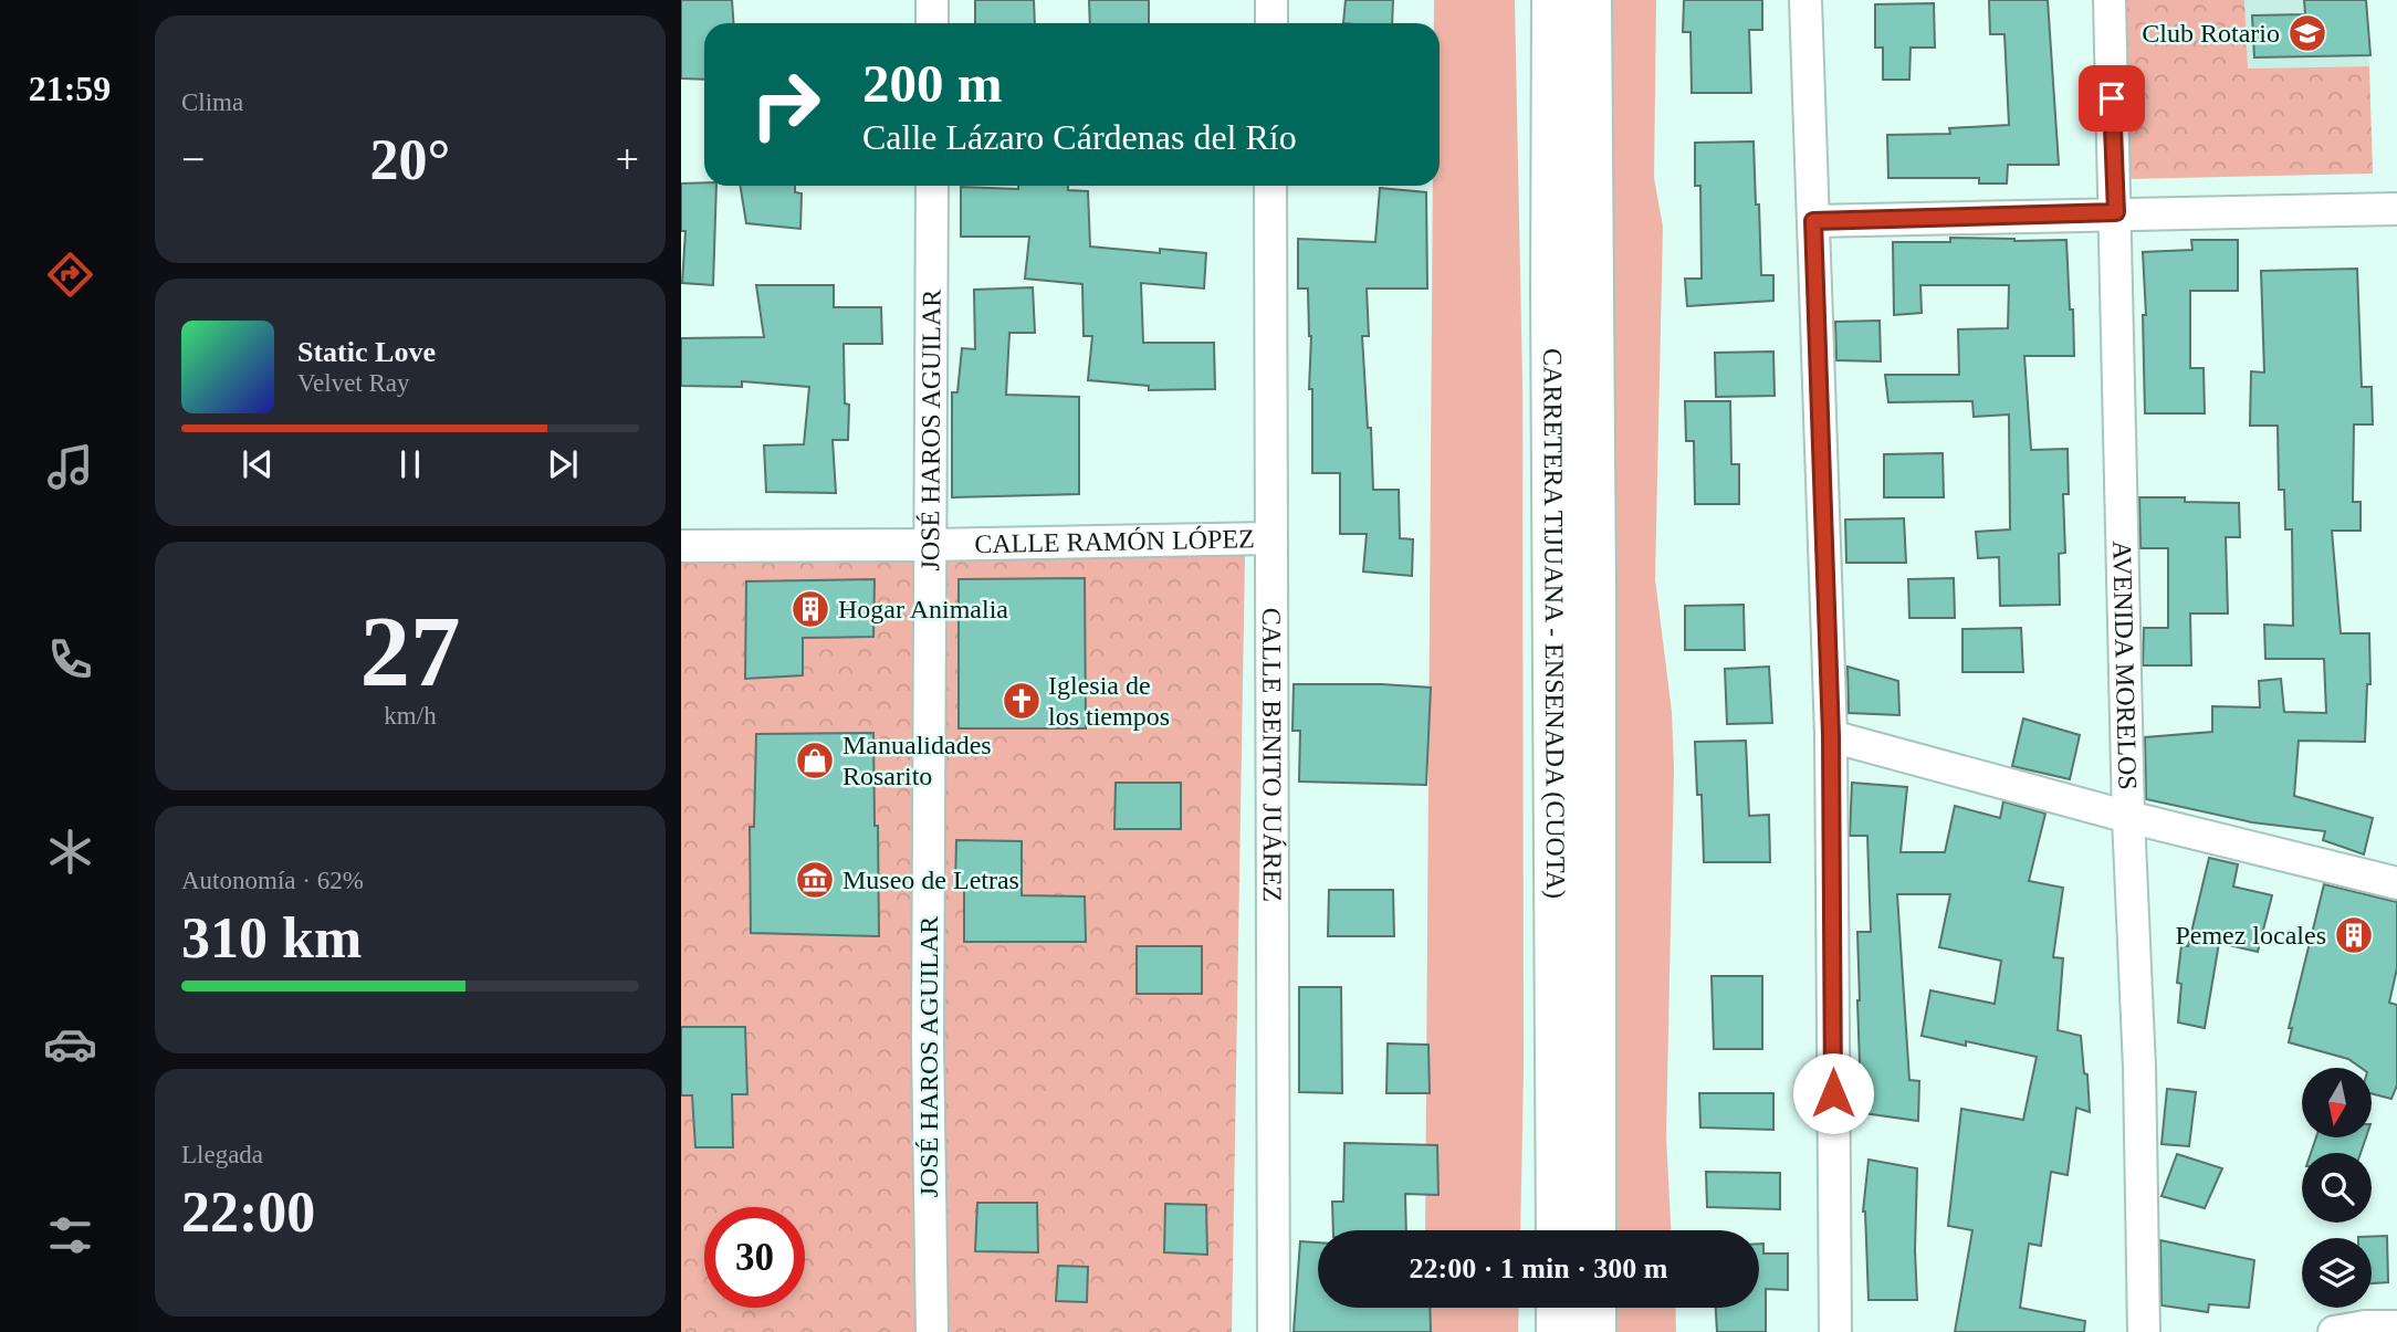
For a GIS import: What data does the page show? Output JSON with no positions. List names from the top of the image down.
{
  "streets": {
    "highway": ["CARRETERA TIJUANA - ENSENADA (CUOTA)"],
    "street": [
      "JOSÉ HAROS AGUILAR",
      "CALLE RAMÓN LÓPEZ",
      "AVENIDA MORELOS",
      "CALLE BENITO JUÁREZ"
    ]
  },
  "crossings": [
    ["JOSÉ HAROS AGUILAR", "CALLE RAMÓN LÓPEZ"],
    ["CALLE RAMÓN LÓPEZ", "CALLE BENITO JUÁREZ"]
  ],
  "places": {
    "school or university": ["Club Rotario"],
    "building": ["Hogar Animalia", "Pemez locales"],
    "church": ["Iglesia de los tiempos"],
    "shop": ["Manualidades Rosarito"],
    "museum": ["Museo de Letras"]
  },
  "north": "bottom",
  "page": {
    "tabs": "21:59",
    "tile": [
      "Clima",
      ["27", "km/h"],
      ["Autonomía · 62%", "310 km"],
      ["Llegada", "22:00"]
    ],
    "turn": ["200 m", "Calle Lázaro Cárdenas del Río"],
    "heat": ["−", "20°", "+"],
    "song": ["Static Love", "Velvet Ray"],
    "limit": "30",
    "trip": "22:00 · 1 min · 300 m"
  }
}
